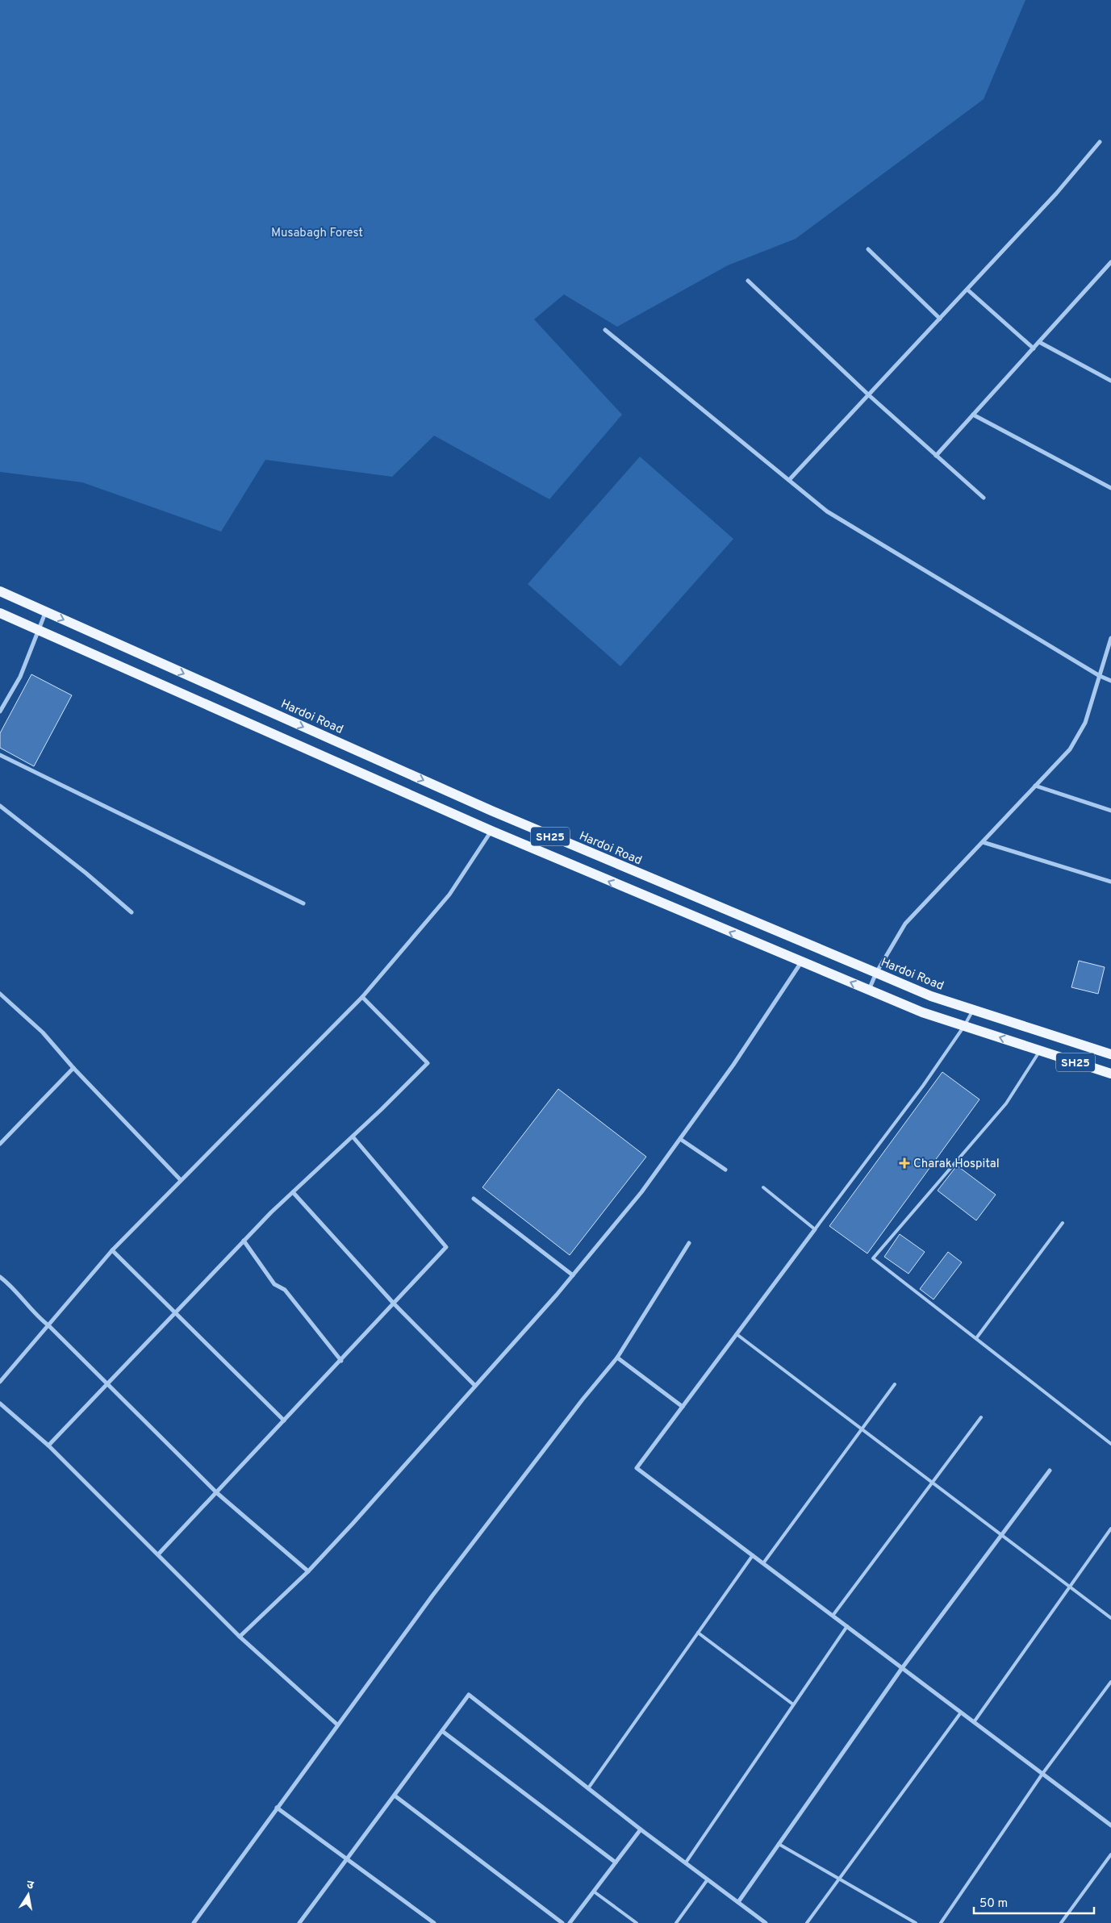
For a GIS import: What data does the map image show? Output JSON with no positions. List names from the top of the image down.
{
  "streets": {
    "main road": ["Hardoi Road", "SH25"]
  },
  "parks": ["Musabagh Forest"],
  "places": {
    "health": ["Charak Hospital"]
  },
  "scale_bar": "50 m",
  "north": "top"
}
